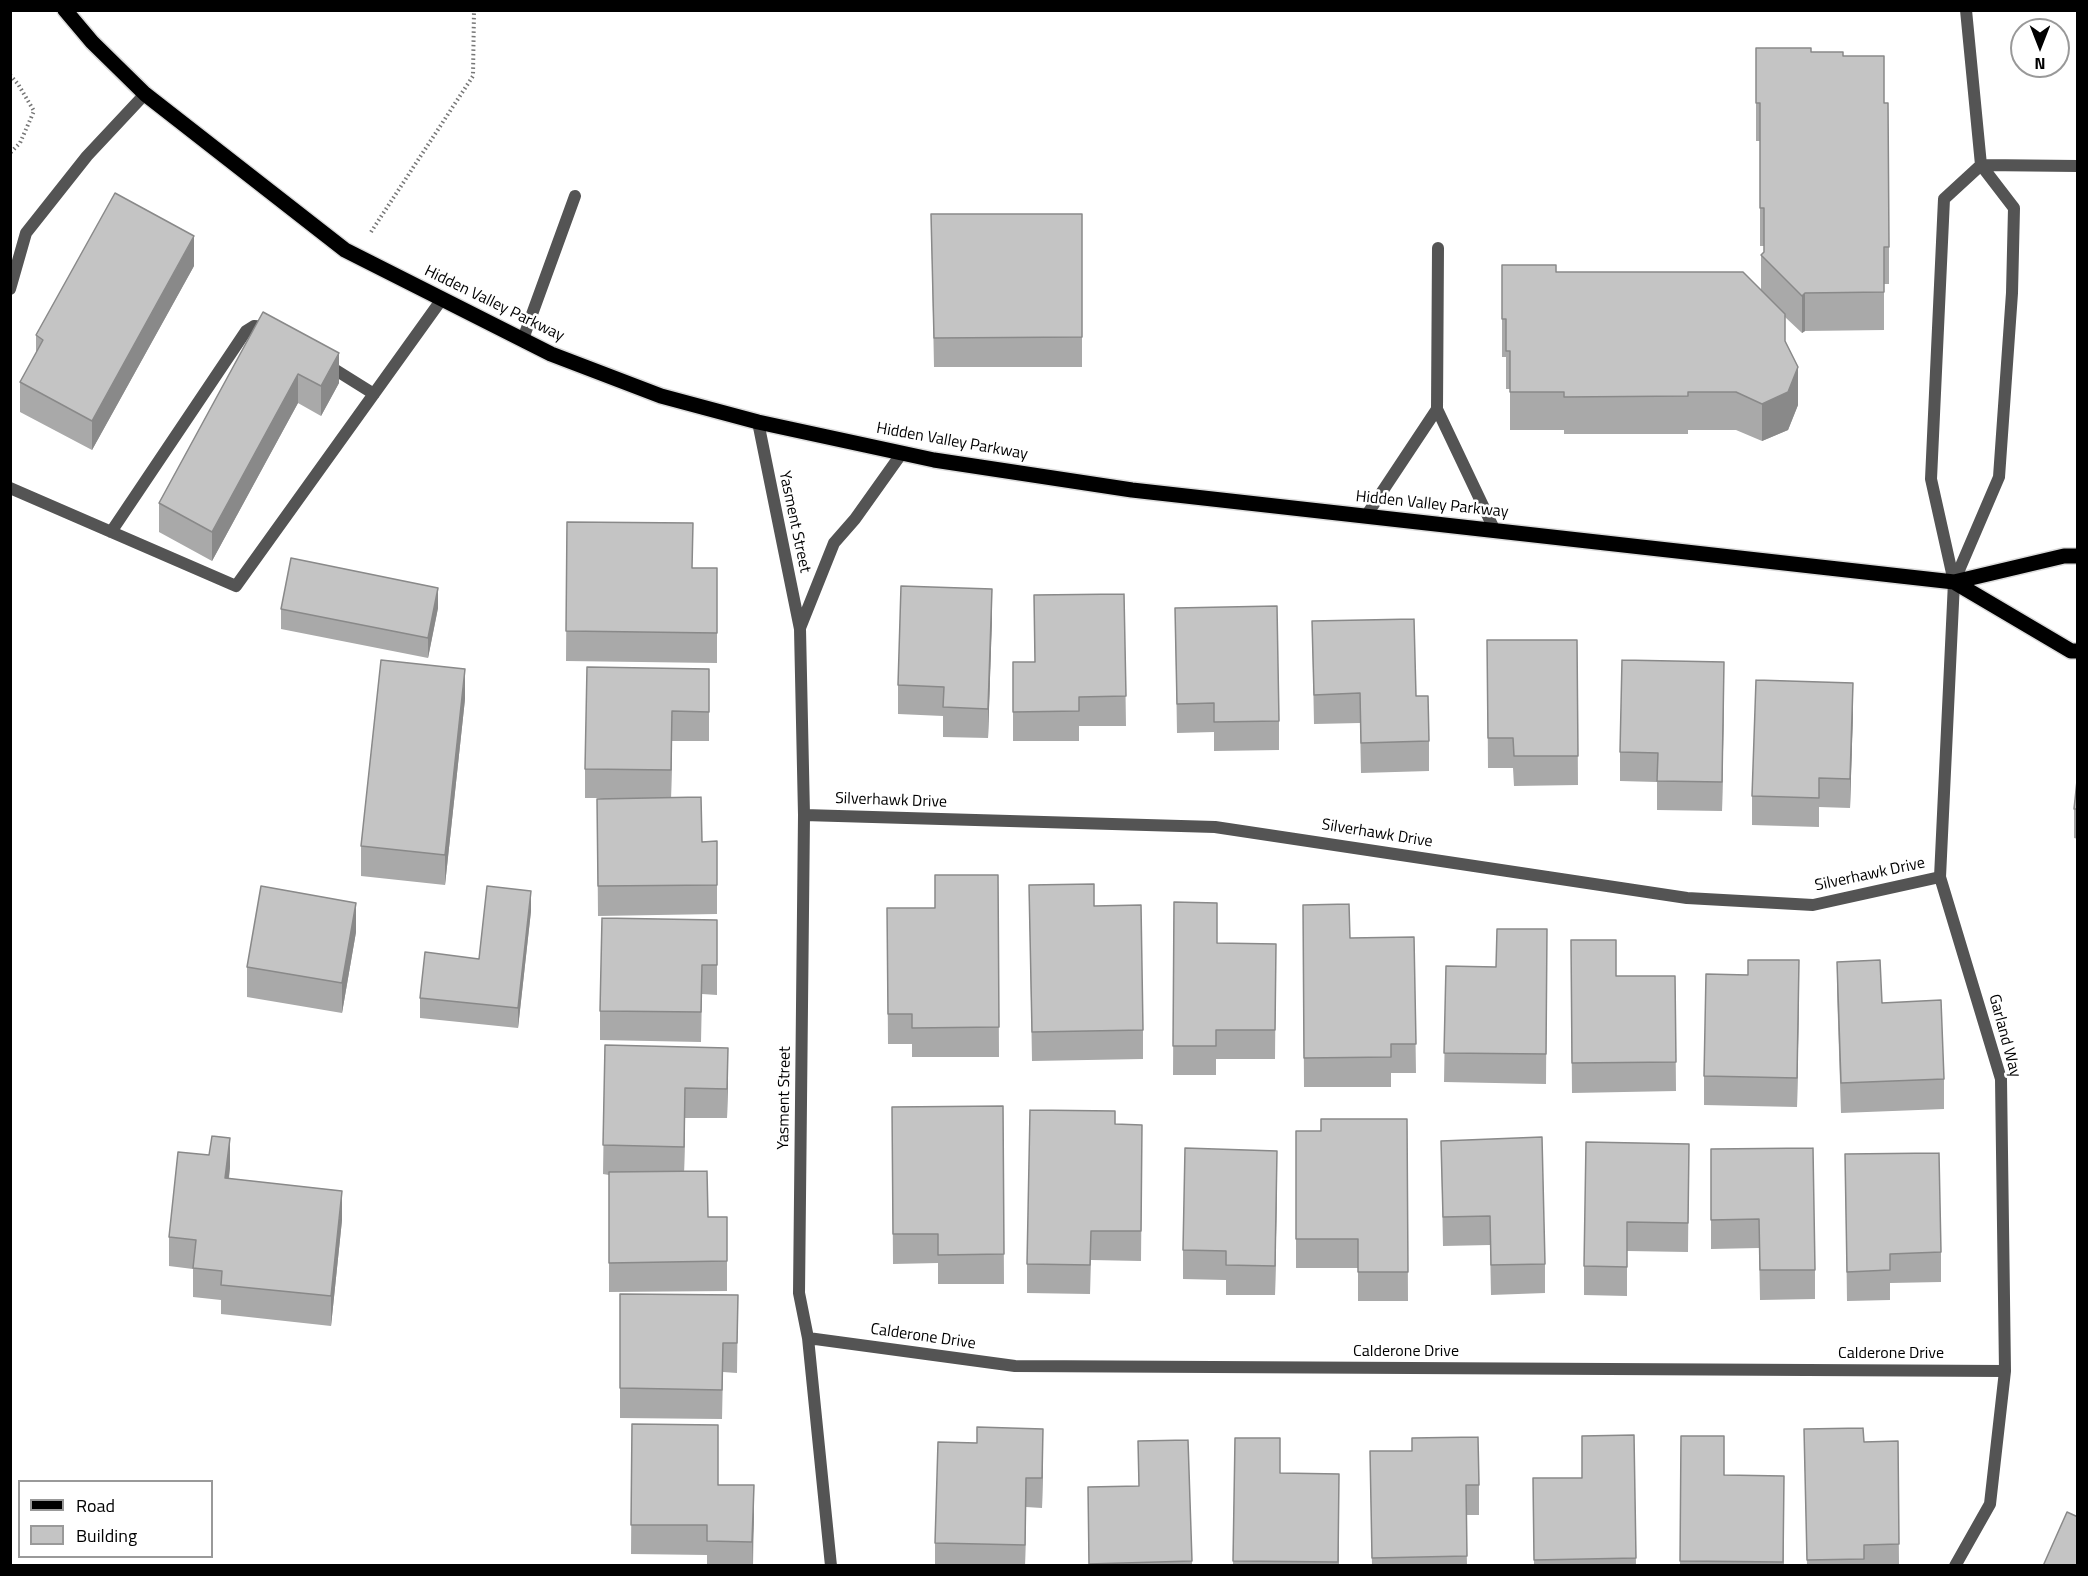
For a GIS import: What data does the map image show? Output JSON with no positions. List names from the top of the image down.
{
  "streets": {
    "main road": ["Hidden Valley Parkway"],
    "street": [
      "Yasment Street",
      "Silverhawk Drive",
      "Garland Way",
      "Calderone Drive"
    ]
  },
  "crossings": [
    ["Hidden Valley Parkway", "Yasment Street"],
    ["Hidden Valley Parkway", "Garland Way"],
    ["Yasment Street", "Silverhawk Drive"],
    ["Yasment Street", "Calderone Drive"],
    ["Silverhawk Drive", "Garland Way"],
    ["Garland Way", "Calderone Drive"]
  ],
  "legend": ["Road", "Building"],
  "north": "bottom"
}
